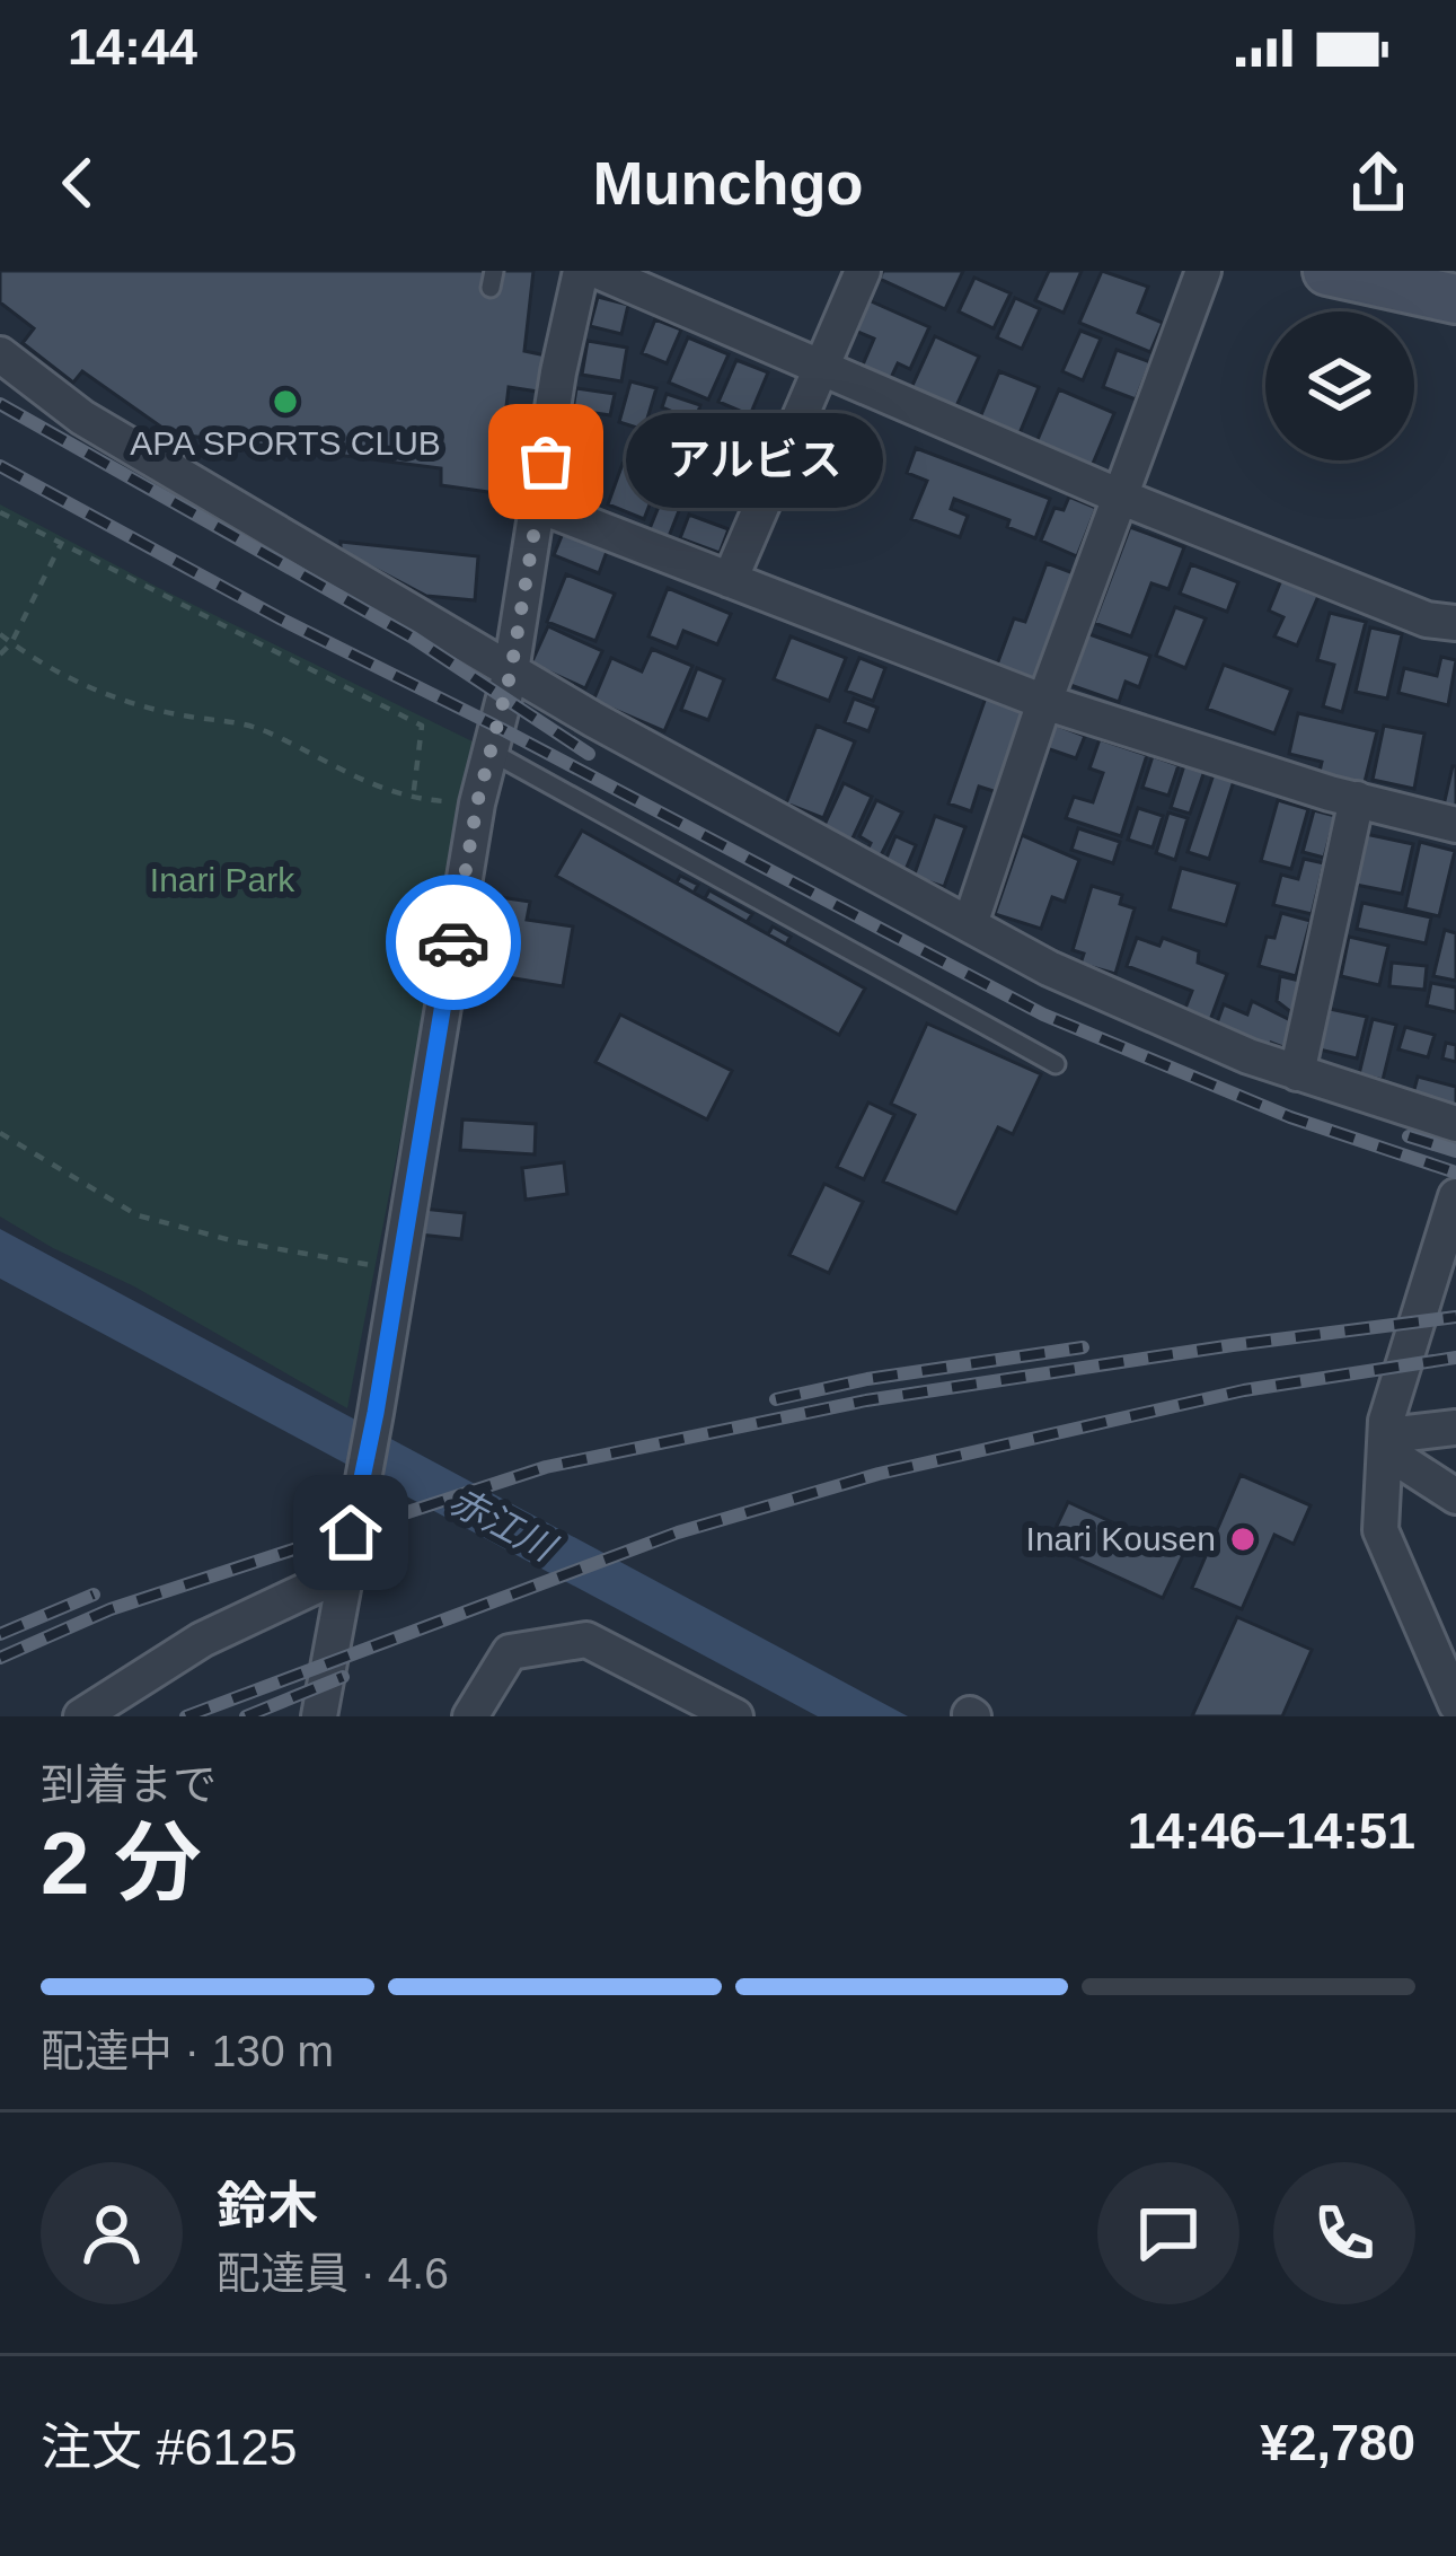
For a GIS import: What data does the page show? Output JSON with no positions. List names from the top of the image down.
{
  "water": ["赤江川"],
  "parks": ["Inari Park"],
  "places": ["APA SPORTS CLUB", "アルビス", "Inari Kousen"],
  "page": {
    "status": "14:44",
    "header": "Munchgo",
    "bubble": "アルビス",
    "heading": ["2 分", "到着まで", "14:46–14:51"],
    "panel": [
      "鈴木",
      "配達員 · 4.6",
      "注文 #6125",
      "¥2,780"
    ],
    "bar": "配達中 · 130 m"
  }
}
